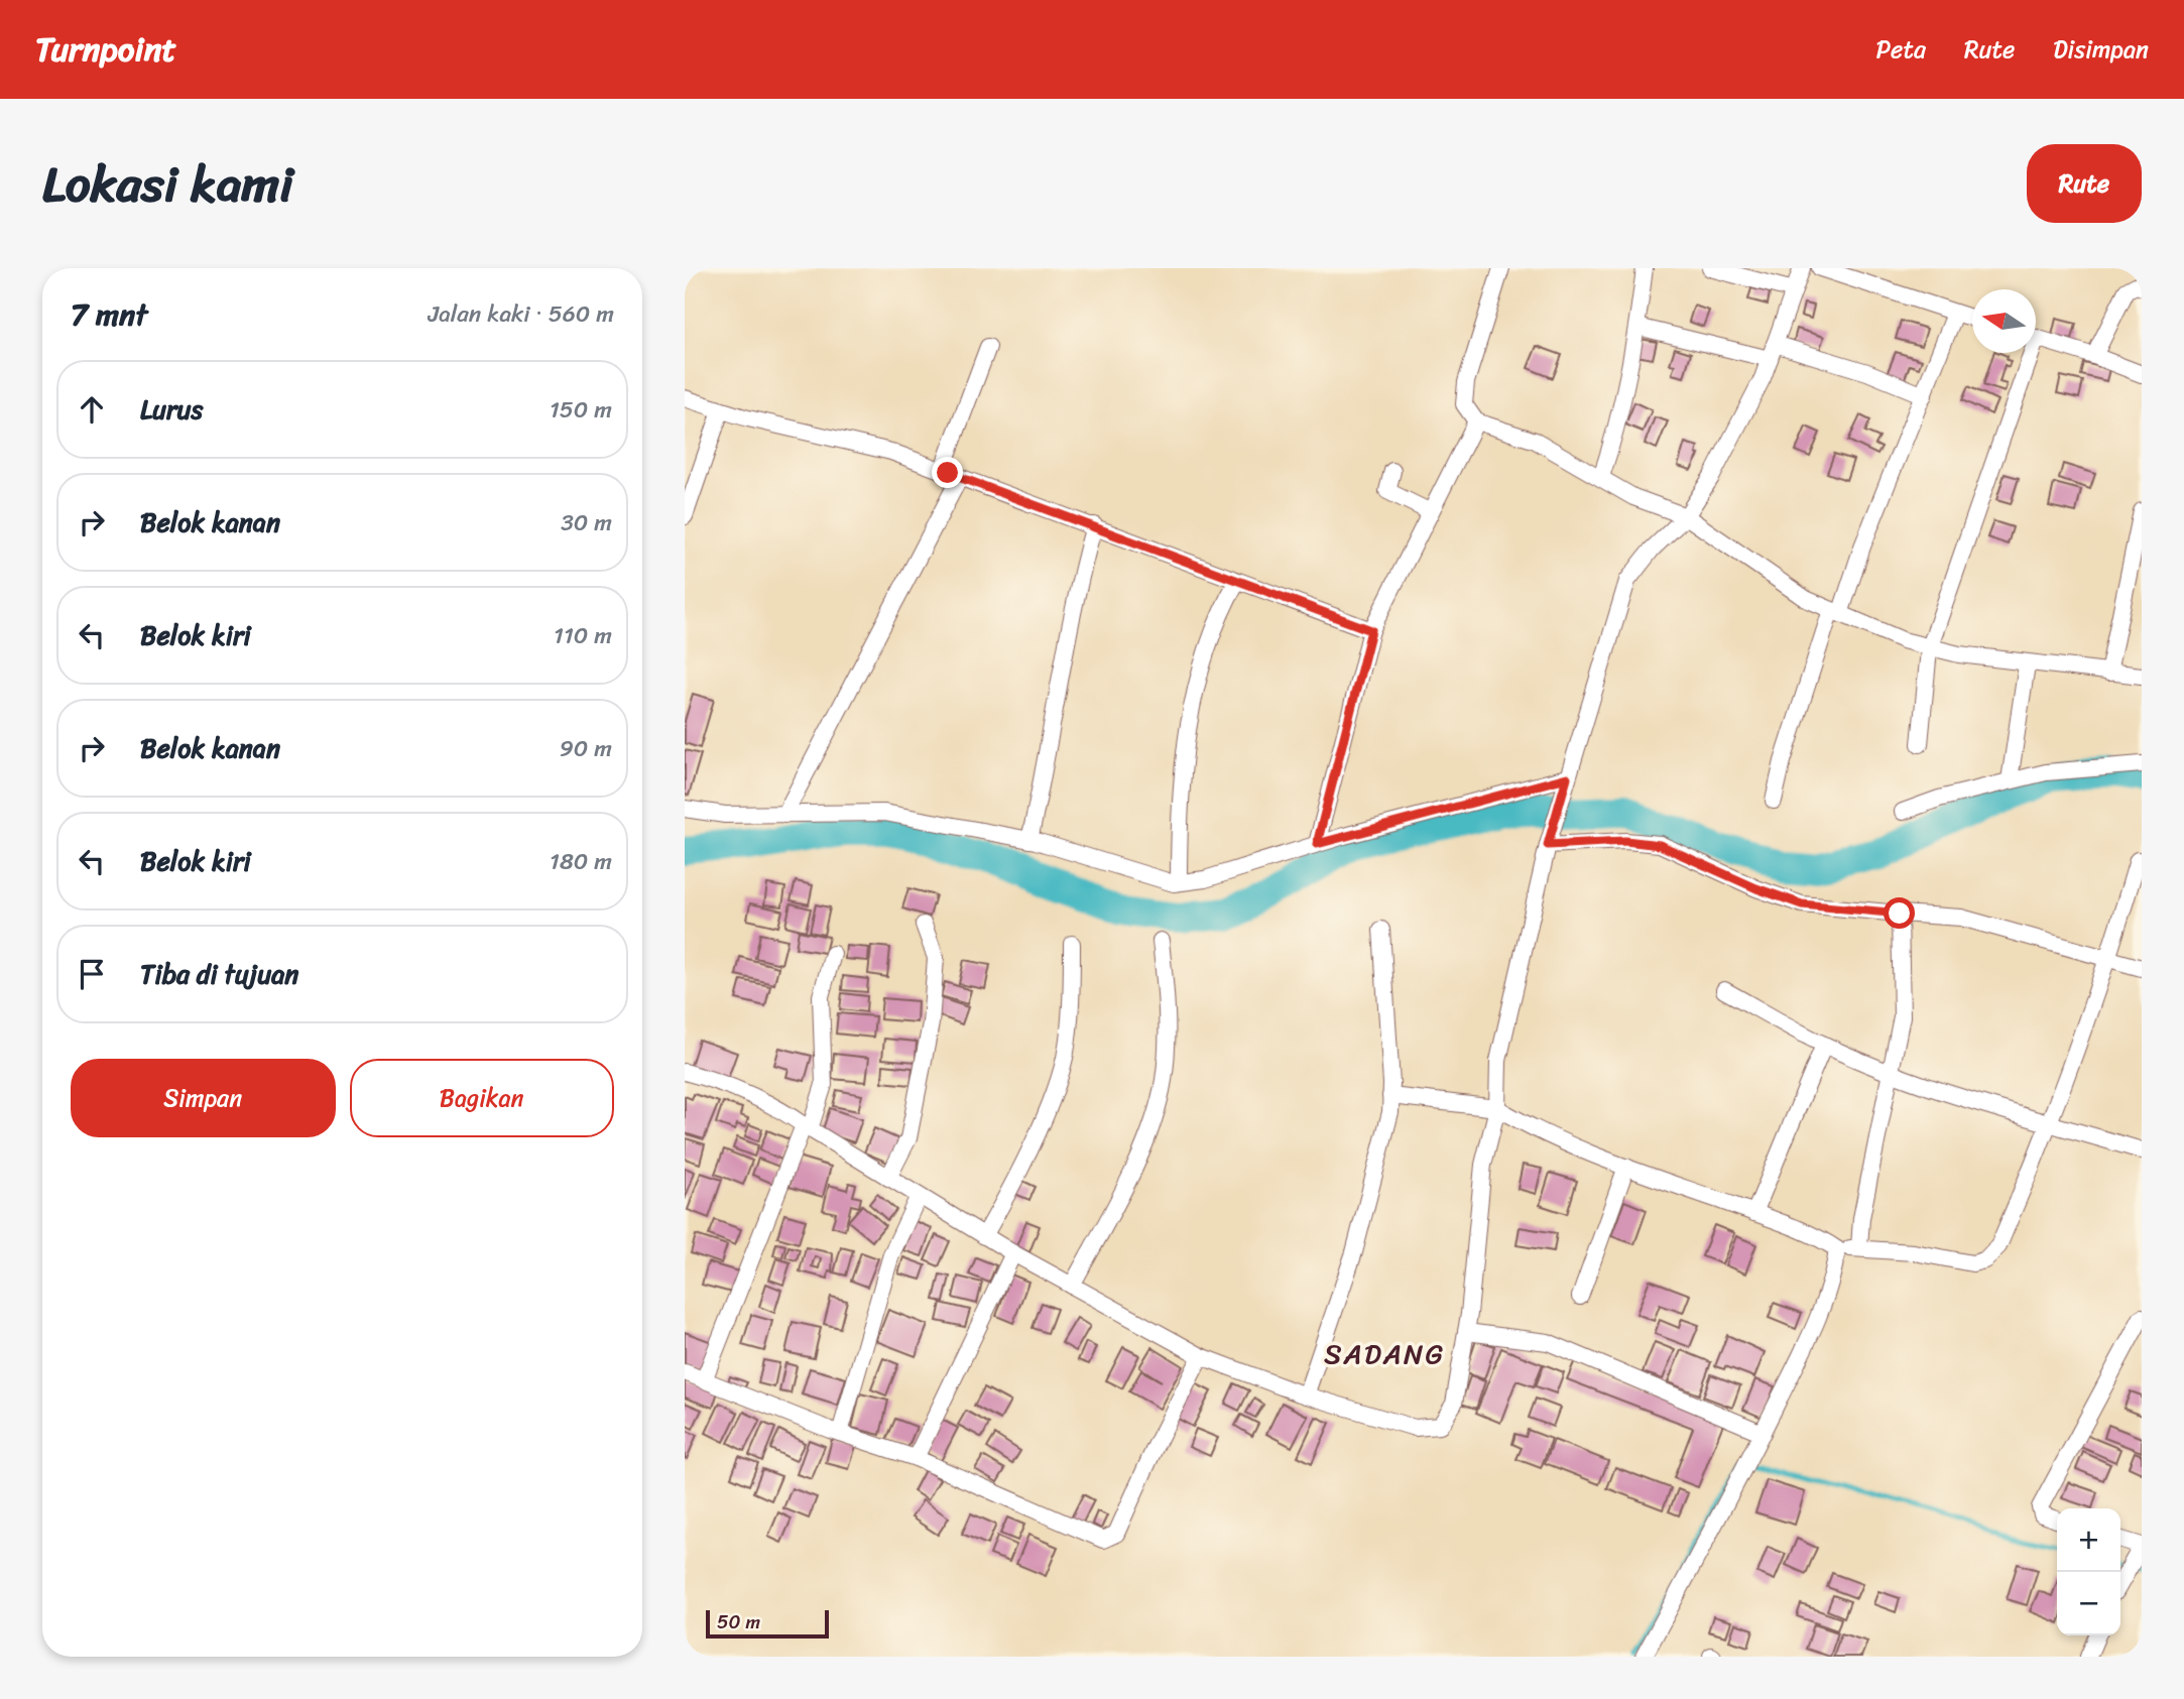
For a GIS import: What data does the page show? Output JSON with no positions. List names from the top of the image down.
{
  "districts": ["SADANG"],
  "scale_bar": "50 m",
  "north": "left",
  "page": {
    "header": "Turnpoint",
    "nav": ["Peta", "Rute", "Disimpan"],
    "title": "Lokasi kami",
    "buttons": [
      "Rute",
      ["Simpan", "Bagikan"]
    ],
    "heading": ["7 mnt", "Jalan kaki · 560 m"],
    "list": [
      ["Lurus", "150 m"],
      ["Belok kanan", "30 m"],
      ["Belok kiri", "110 m"],
      ["Belok kanan", "90 m"],
      ["Belok kiri", "180 m"],
      "Tiba di tujuan"
    ],
    "map_buttons": ["+", "−"],
    "scale": "50 m"
  }
}
